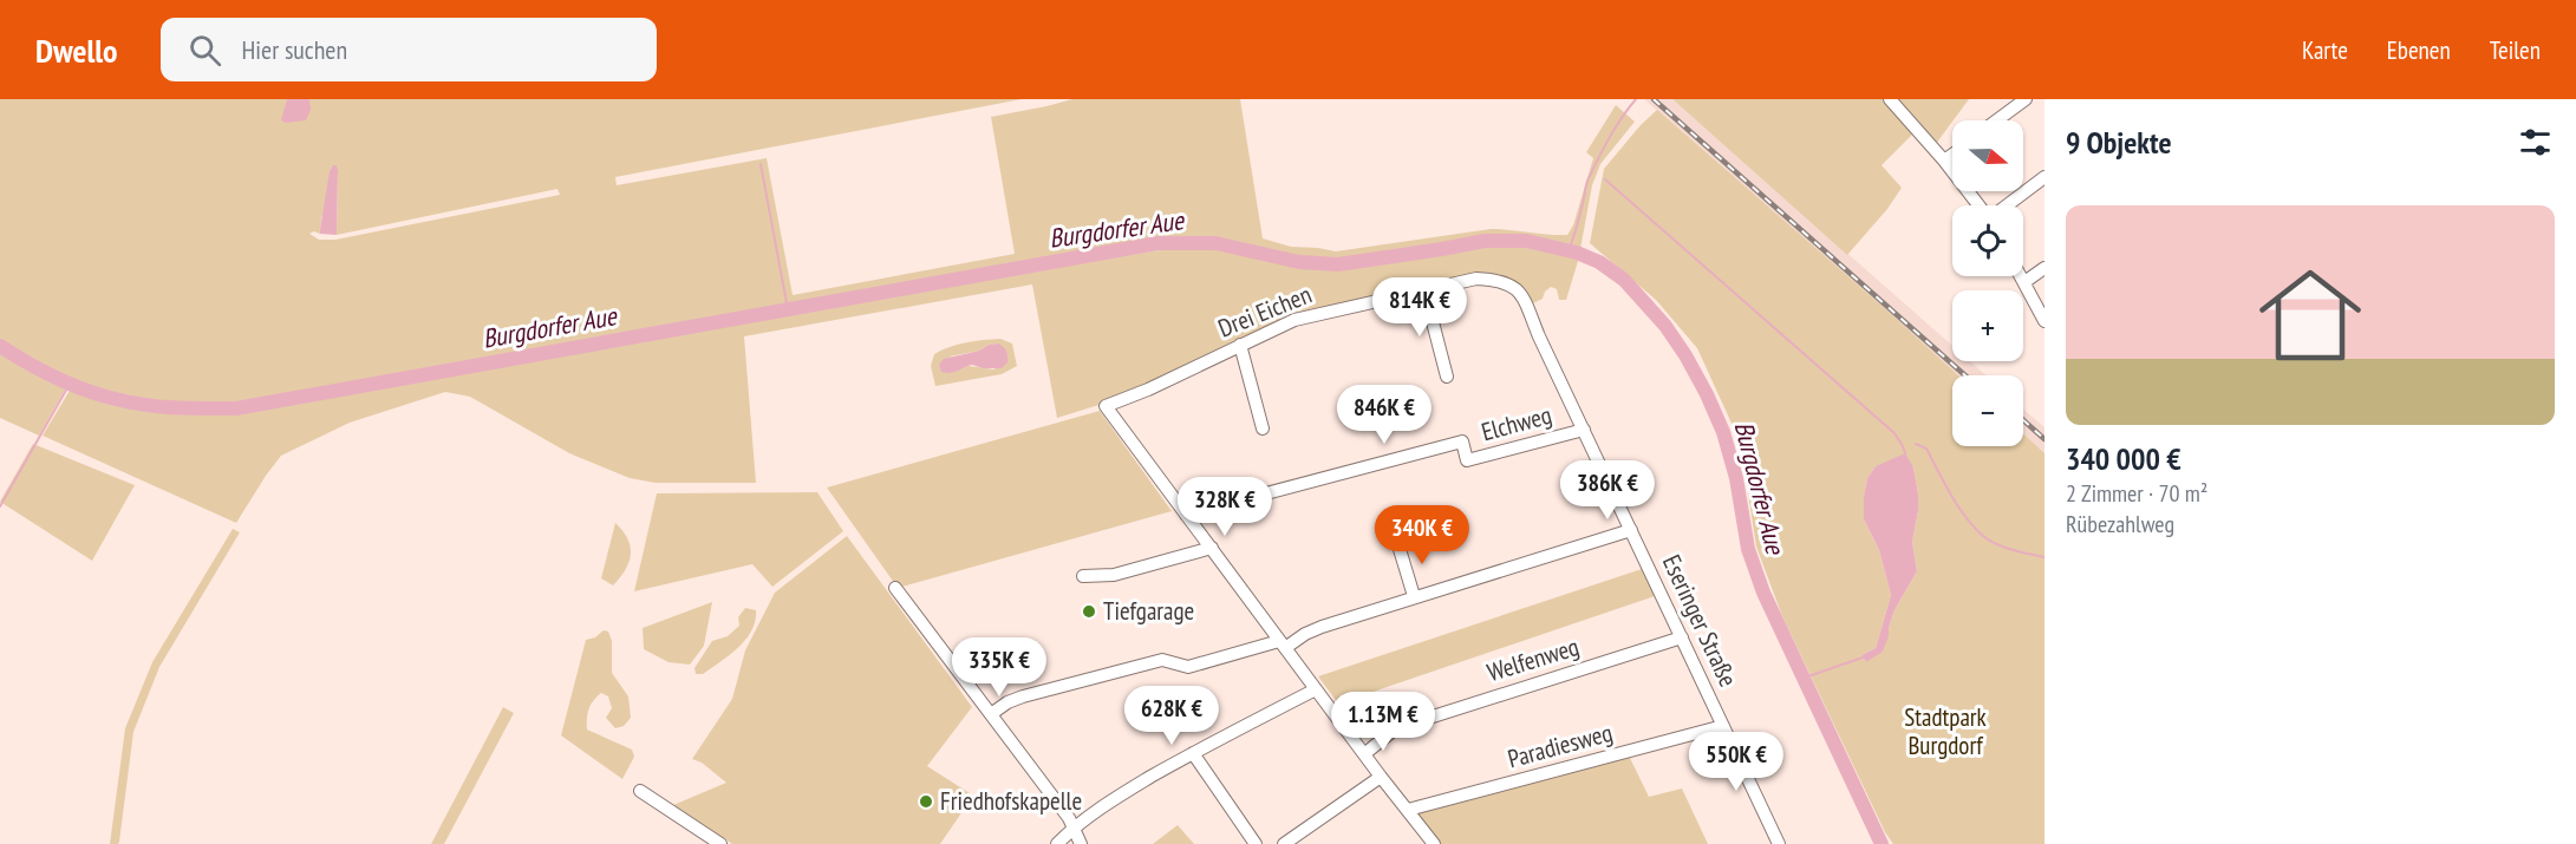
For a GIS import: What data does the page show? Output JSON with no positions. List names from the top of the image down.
{
  "streets": {
    "street": [
      "Drei Eichen",
      "Elchweg",
      "Eseringer Straße",
      "Welfenweg",
      "Paradiesweg"
    ]
  },
  "crossings": [
    ["Drei Eichen", "Elchweg"],
    ["Drei Eichen", "Eseringer Straße"],
    ["Elchweg", "Eseringer Straße"],
    ["Eseringer Straße", "Welfenweg"],
    ["Eseringer Straße", "Paradiesweg"]
  ],
  "water": ["Burgdorfer Aue"],
  "parks": ["Stadtpark Burgdorf"],
  "places": ["Tiefgarage", "Friedhofskapelle"],
  "north": "right",
  "page": {
    "header": "Dwello",
    "search": "Hier suchen",
    "nav": ["Karte", "Ebenen", "Teilen"],
    "heading": "9 Objekte",
    "map_buttons": ["+", "−"],
    "list": [
      {
        "name": "340 000 €",
        "note": "2 Zimmer · 70 m² · Rübezahlweg"
      }
    ],
    "price": [
      "814K €",
      "846K €",
      "386K €",
      "328K €",
      "340K €",
      "335K €",
      "628K €",
      "1.13M €",
      "550K €"
    ]
  }
}
